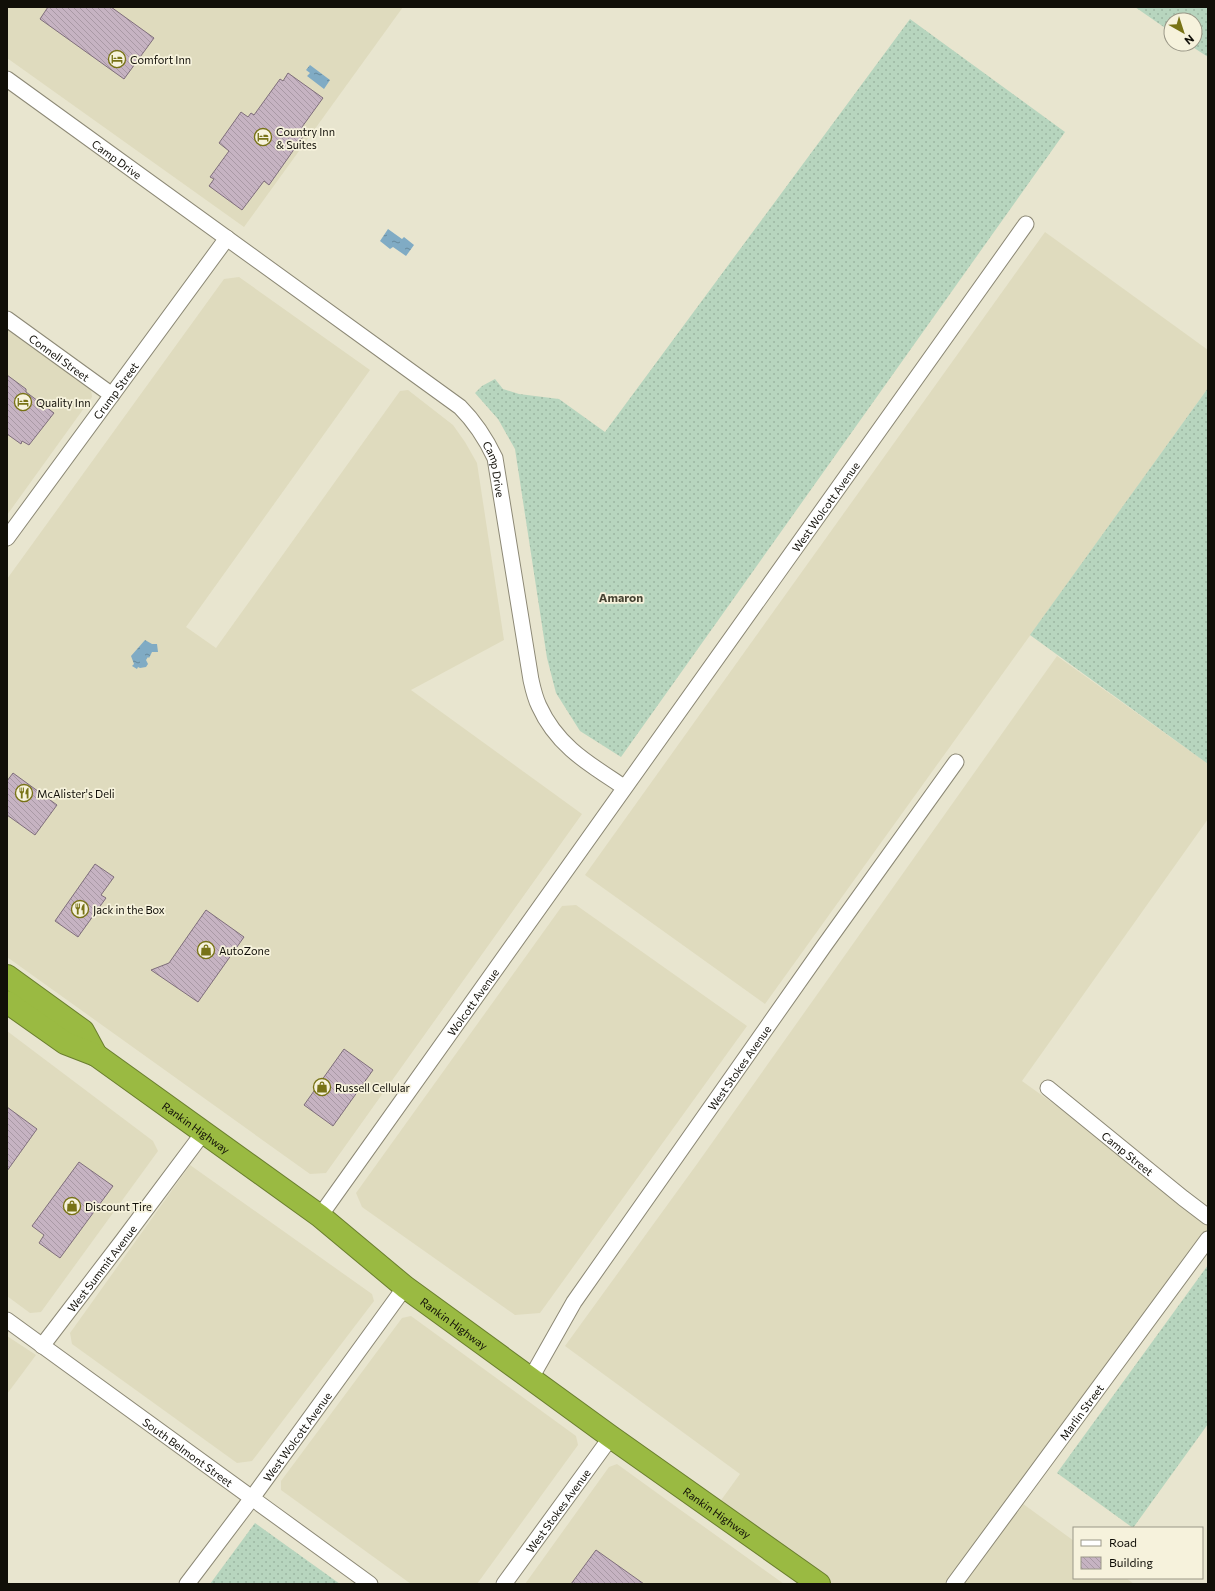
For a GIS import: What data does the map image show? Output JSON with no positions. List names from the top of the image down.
{
  "streets": {
    "highway": ["Rankin Highway"],
    "street": [
      "Camp Drive",
      "Connell Street",
      "Crump Street",
      "West Wolcott Avenue",
      "Wolcott Avenue",
      "West Stokes Avenue",
      "Camp Street",
      "West Summit Avenue",
      "Marlin Street",
      "South Belmont Street"
    ]
  },
  "crossings": [
    ["Camp Drive", "Crump Street"],
    ["Camp Drive", "West Wolcott Avenue"],
    ["Camp Drive", "Wolcott Avenue"],
    ["Connell Street", "Crump Street"],
    ["West Wolcott Avenue", "Wolcott Avenue"],
    ["West Wolcott Avenue", "Rankin Highway"],
    ["West Wolcott Avenue", "South Belmont Street"],
    ["Wolcott Avenue", "Rankin Highway"],
    ["West Stokes Avenue", "Rankin Highway"],
    ["Rankin Highway", "West Summit Avenue"],
    ["West Summit Avenue", "South Belmont Street"]
  ],
  "districts": ["Amaron"],
  "places": {
    "hotel": ["Comfort Inn", "Country Inn & Suites", "Quality Inn"],
    "restaurant": ["McAlister's Deli", "Jack in the Box"],
    "shop": ["AutoZone", "Russell Cellular", "Discount Tire"]
  },
  "legend": ["Road", "Building"],
  "north": "bottom right"
}
